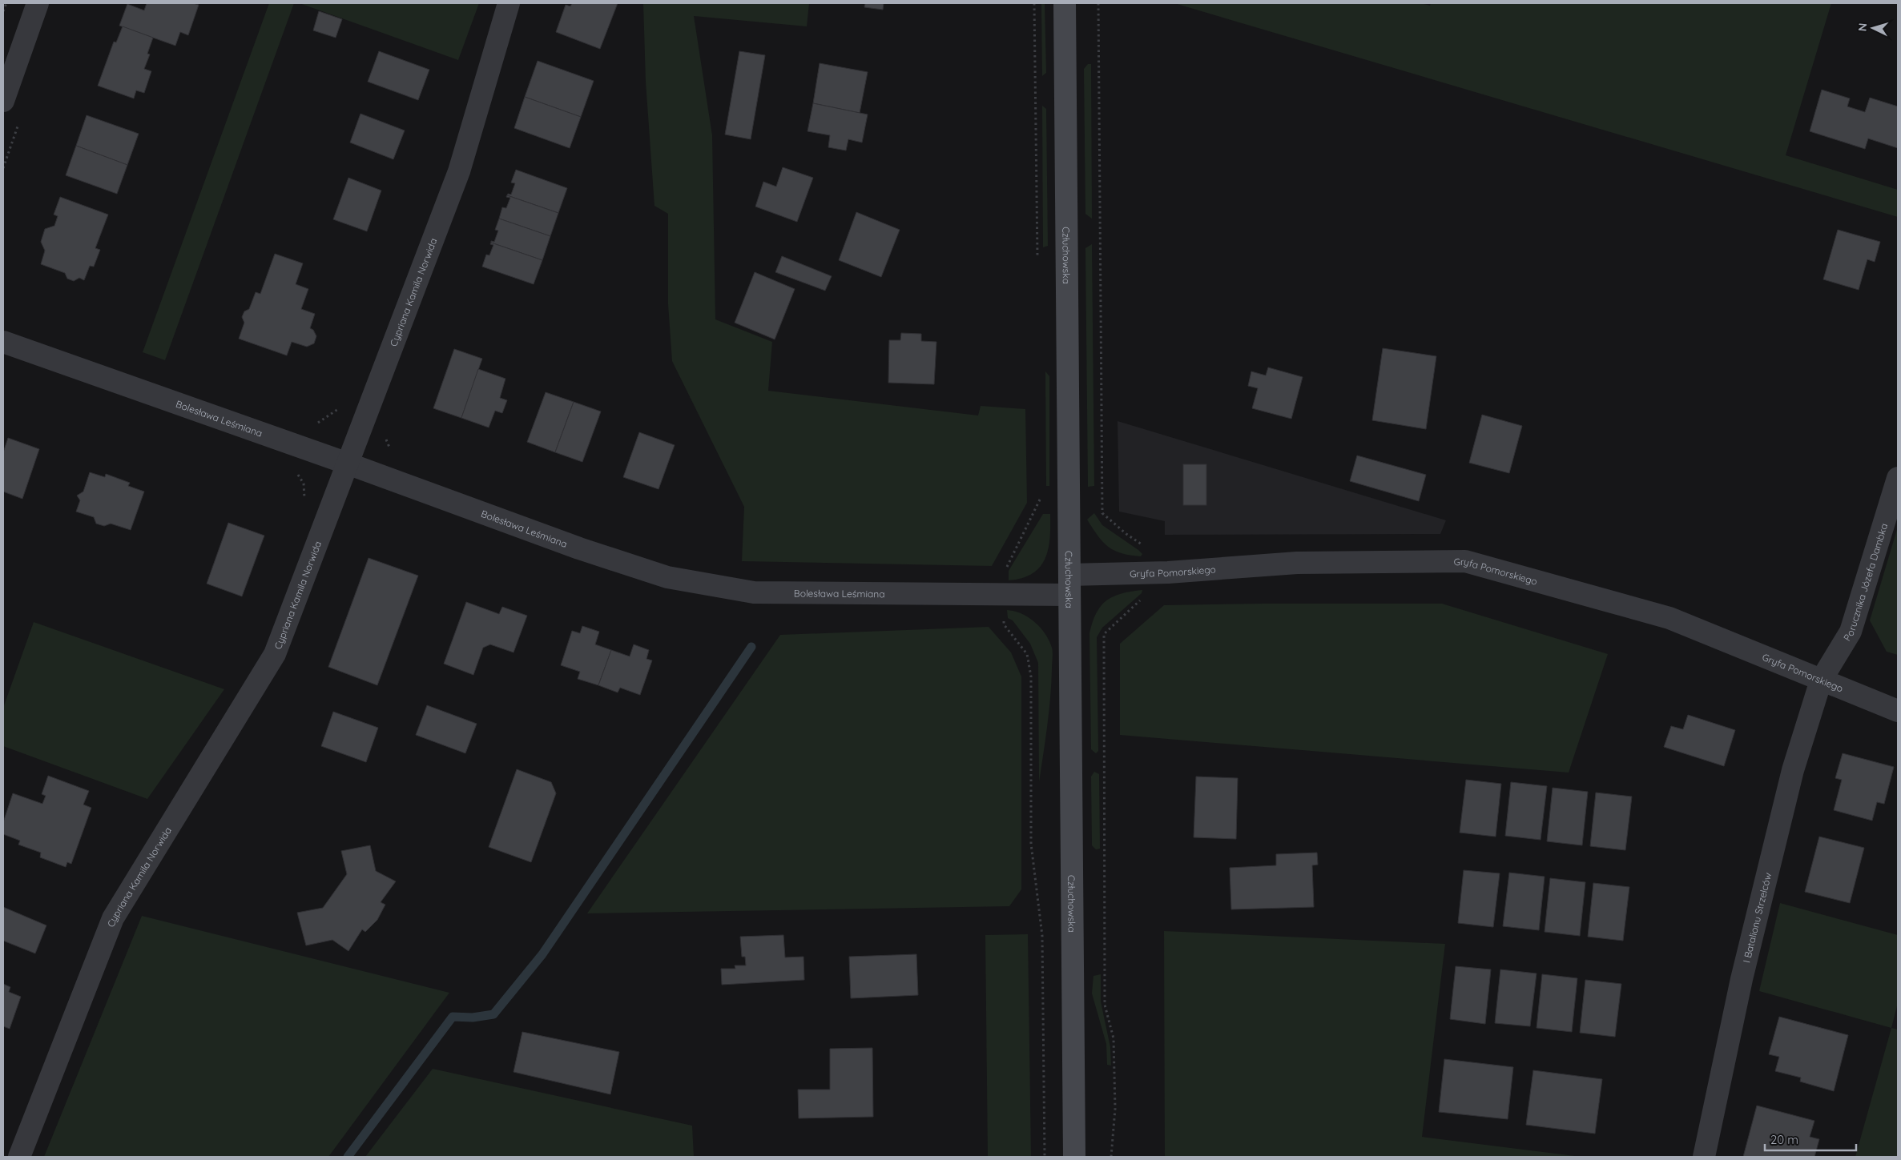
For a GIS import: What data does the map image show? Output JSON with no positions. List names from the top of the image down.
{
  "streets": {
    "main road": ["Człuchowska"],
    "street": [
      "Cypriana Kamila Norwida",
      "Bolesława Leśmiana",
      "Gryfa Pomorskiego",
      "Porucznika Józefa Dambka",
      "I Batalionu Strzelców"
    ]
  },
  "crossings": [
    ["Człuchowska", "Bolesława Leśmiana"],
    ["Człuchowska", "Gryfa Pomorskiego"],
    ["Cypriana Kamila Norwida", "Bolesława Leśmiana"],
    ["Bolesława Leśmiana", "Gryfa Pomorskiego"],
    ["Gryfa Pomorskiego", "Porucznika Józefa Dambka"],
    ["Gryfa Pomorskiego", "I Batalionu Strzelców"],
    ["Porucznika Józefa Dambka", "I Batalionu Strzelców"]
  ],
  "scale_bar": "20 m",
  "north": "left"
}
